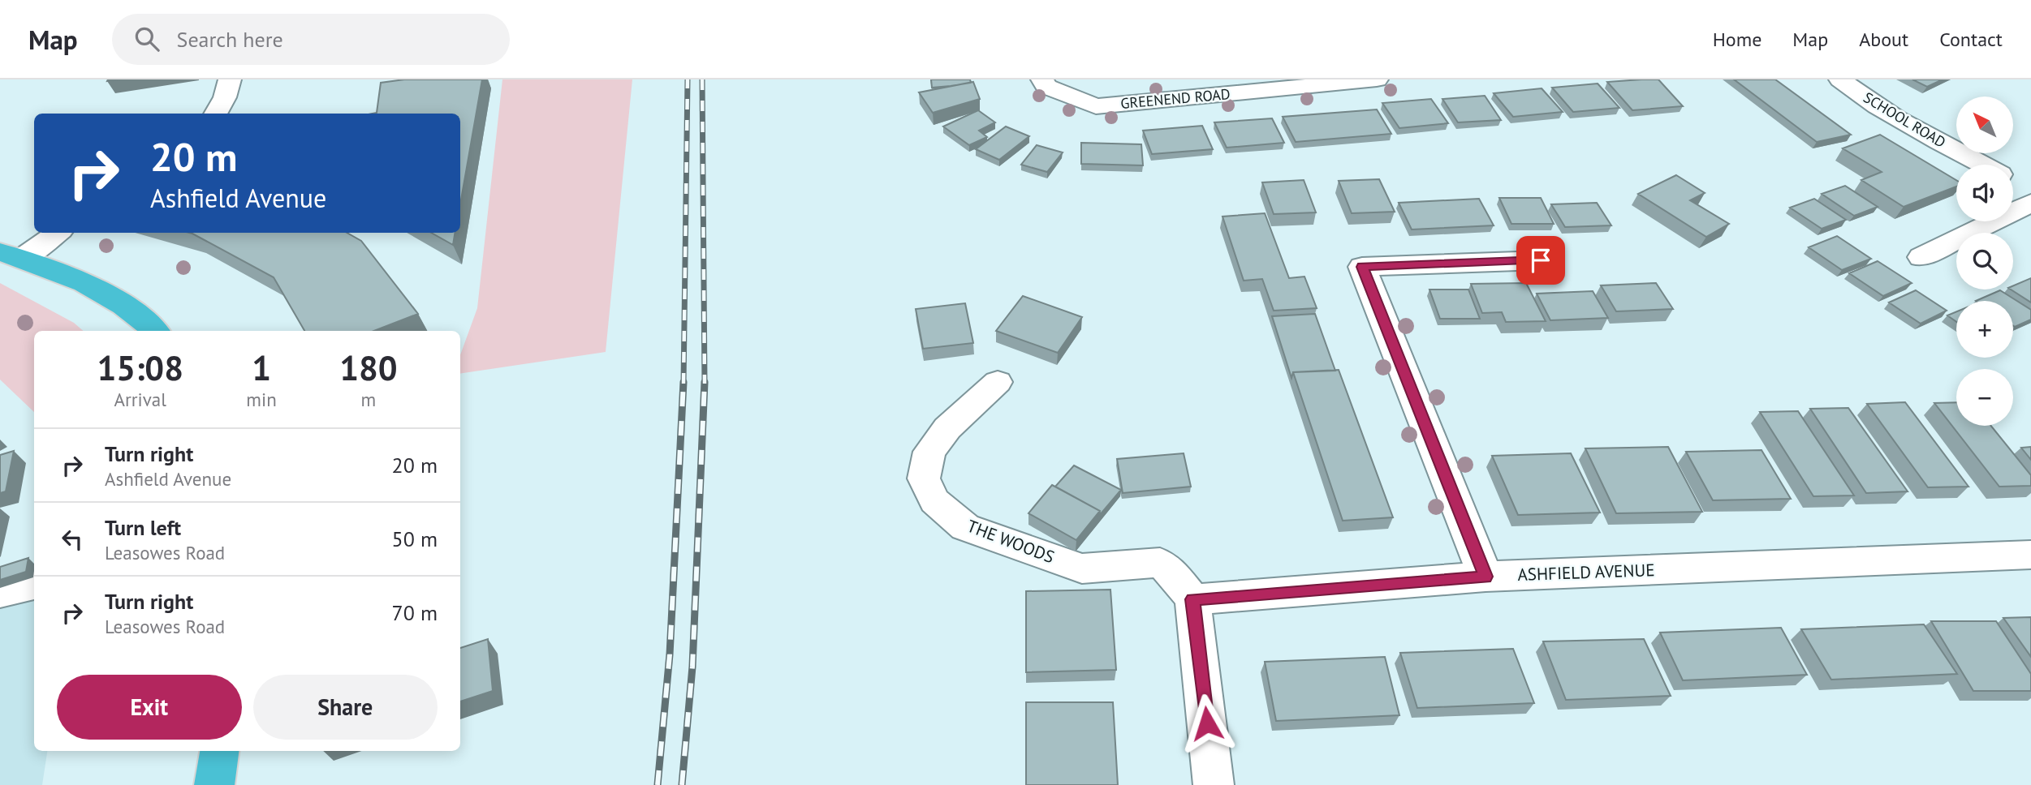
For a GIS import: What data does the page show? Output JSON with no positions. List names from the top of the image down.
{
  "streets": {
    "street": [
      "GREENEND ROAD",
      "SCHOOL ROAD",
      "THE WOODS",
      "ASHFIELD AVENUE"
    ]
  },
  "crossings": [
    ["THE WOODS", "ASHFIELD AVENUE"]
  ],
  "north": "top left",
  "page": {
    "header": "Map",
    "search": "Search here",
    "nav": [
      "Home",
      "Map",
      "About",
      "Contact"
    ],
    "map_buttons": ["+", "−"],
    "turn": ["20 m", "Ashfield Avenue"],
    "eta": [
      "15:08",
      "Arrival",
      "1",
      "min",
      "180",
      "m"
    ],
    "list": [
      {
        "name": "Turn right",
        "note": "Ashfield Avenue",
        "value": "20 m"
      },
      {
        "name": "Turn left",
        "note": "Leasowes Road",
        "value": "50 m"
      },
      {
        "name": "Turn right",
        "note": "Leasowes Road",
        "value": "70 m"
      }
    ],
    "buttons": ["Exit", "Share"]
  }
}
